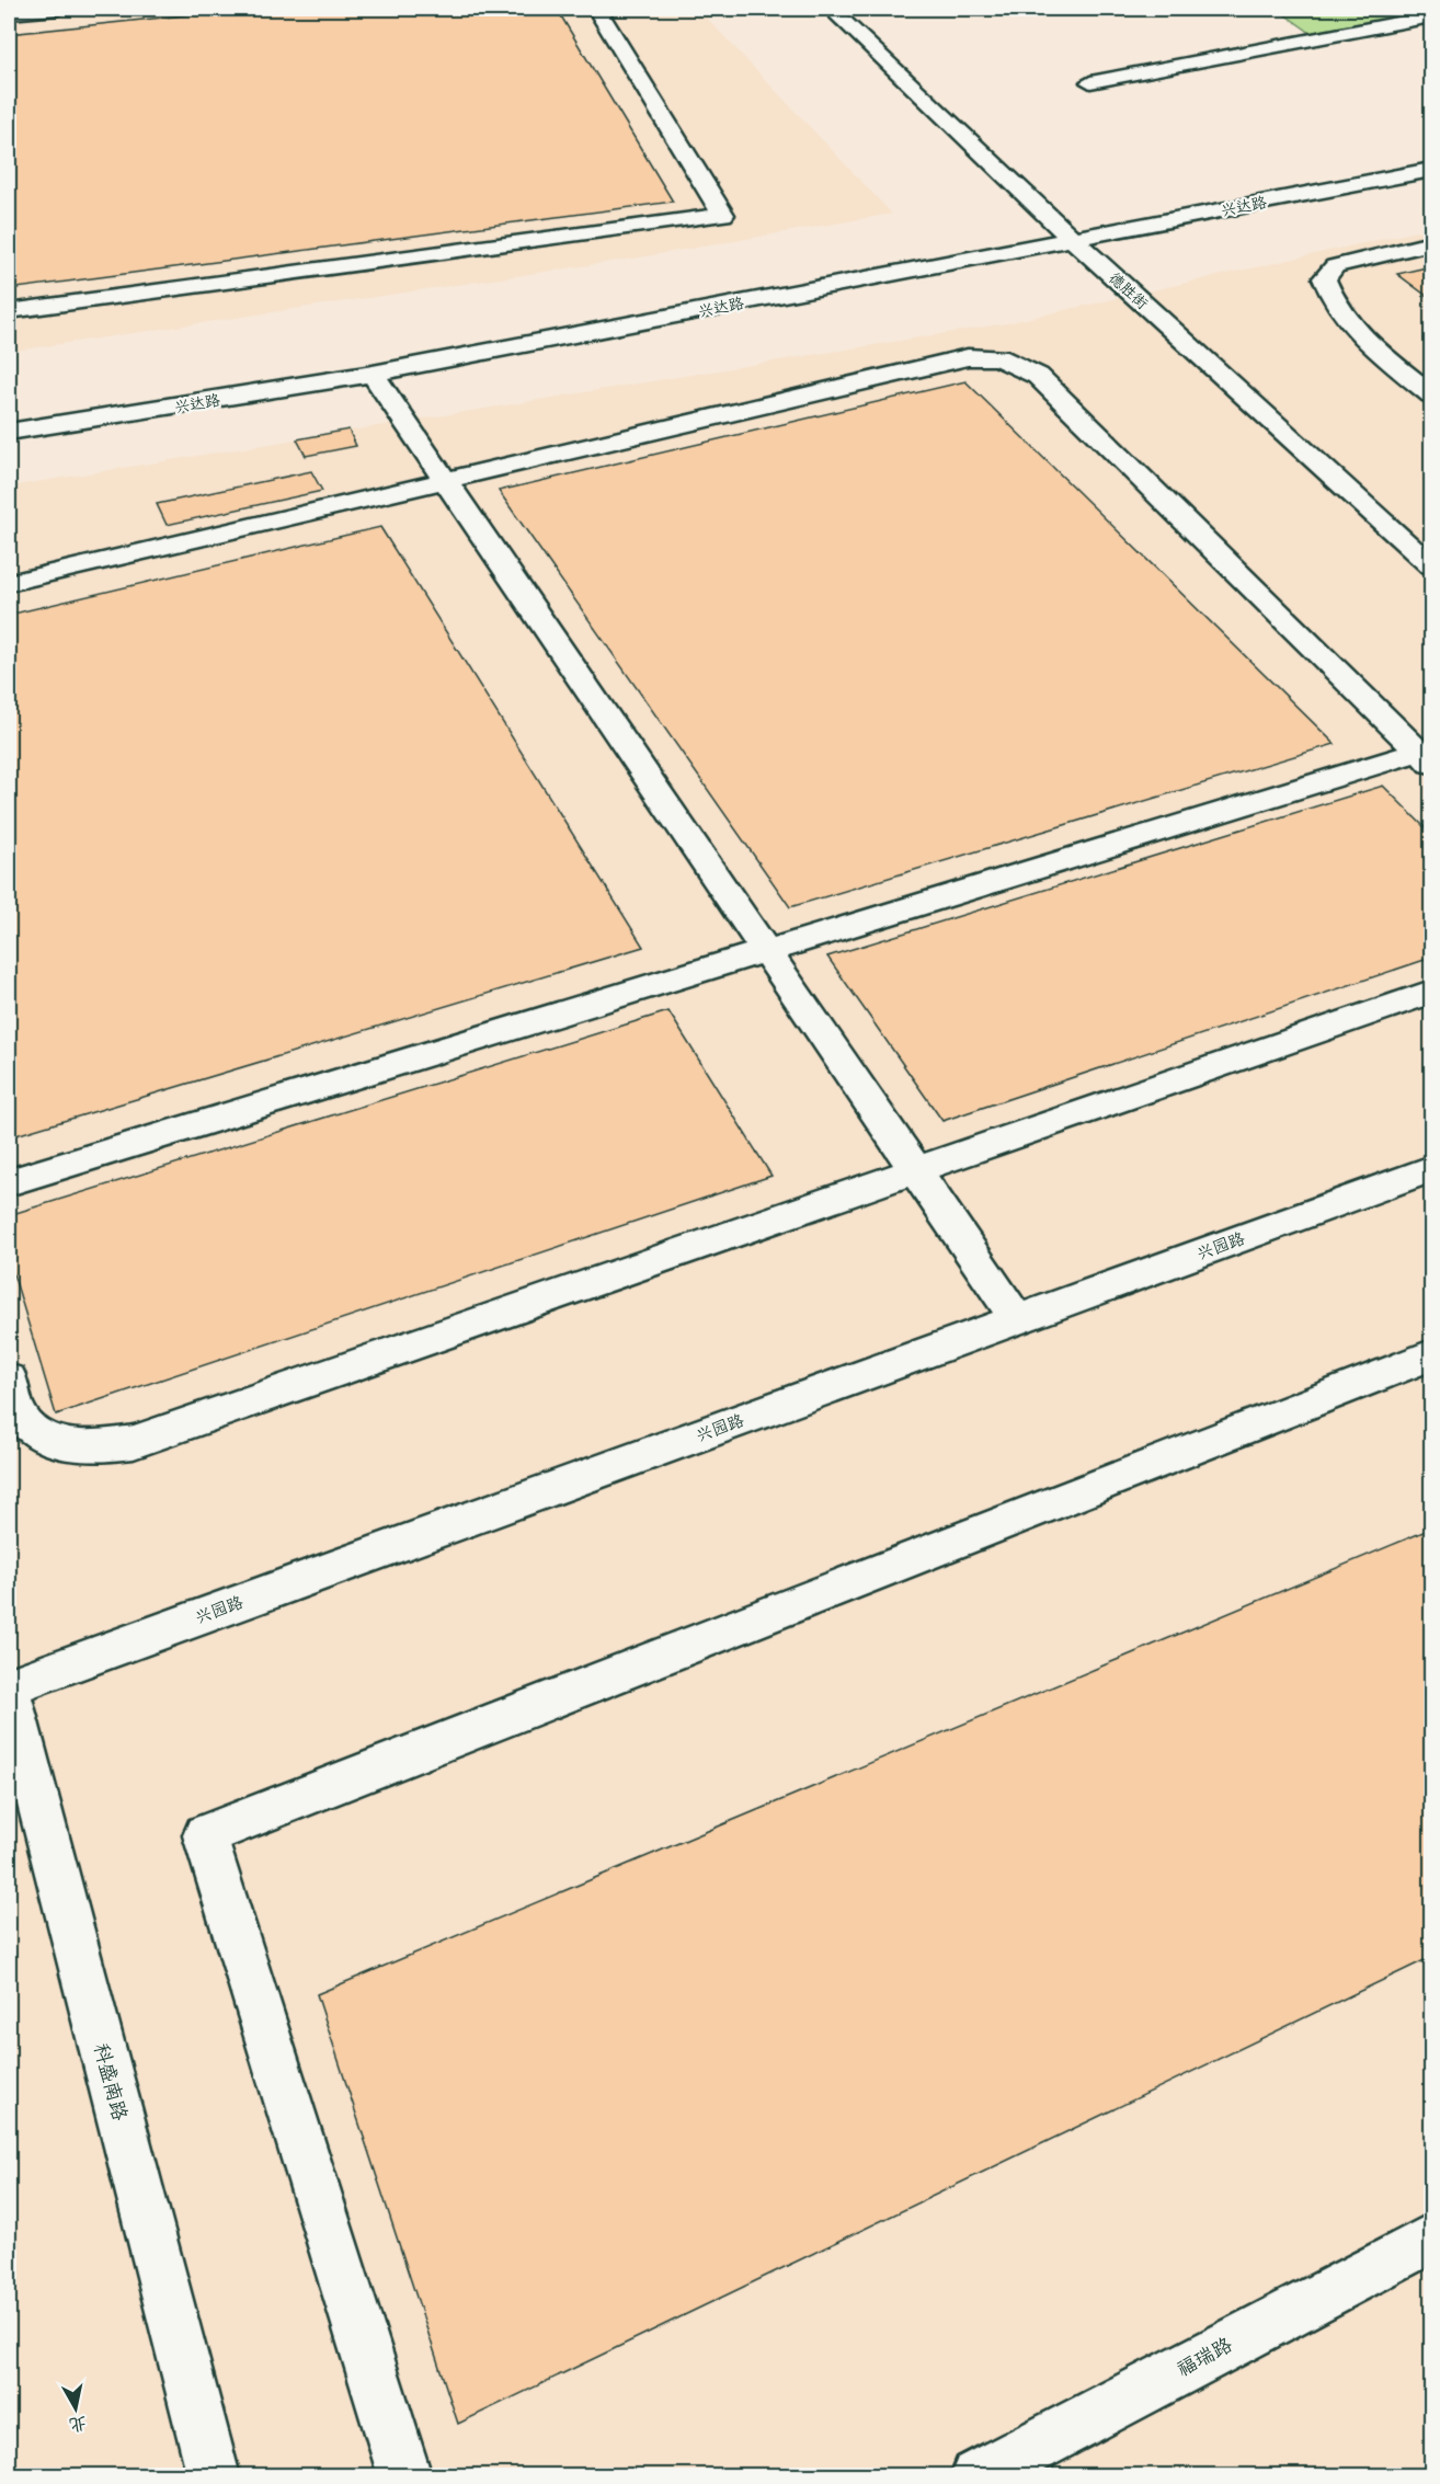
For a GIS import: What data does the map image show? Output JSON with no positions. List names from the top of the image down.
{
  "streets": {
    "street": [
      "兴达路",
      "德胜街",
      "兴园路",
      "科盛南路",
      "福瑞路"
    ]
  },
  "crossings": [
    ["兴达路", "德胜街"],
    ["兴园路", "科盛南路"]
  ],
  "north": "bottom"
}
